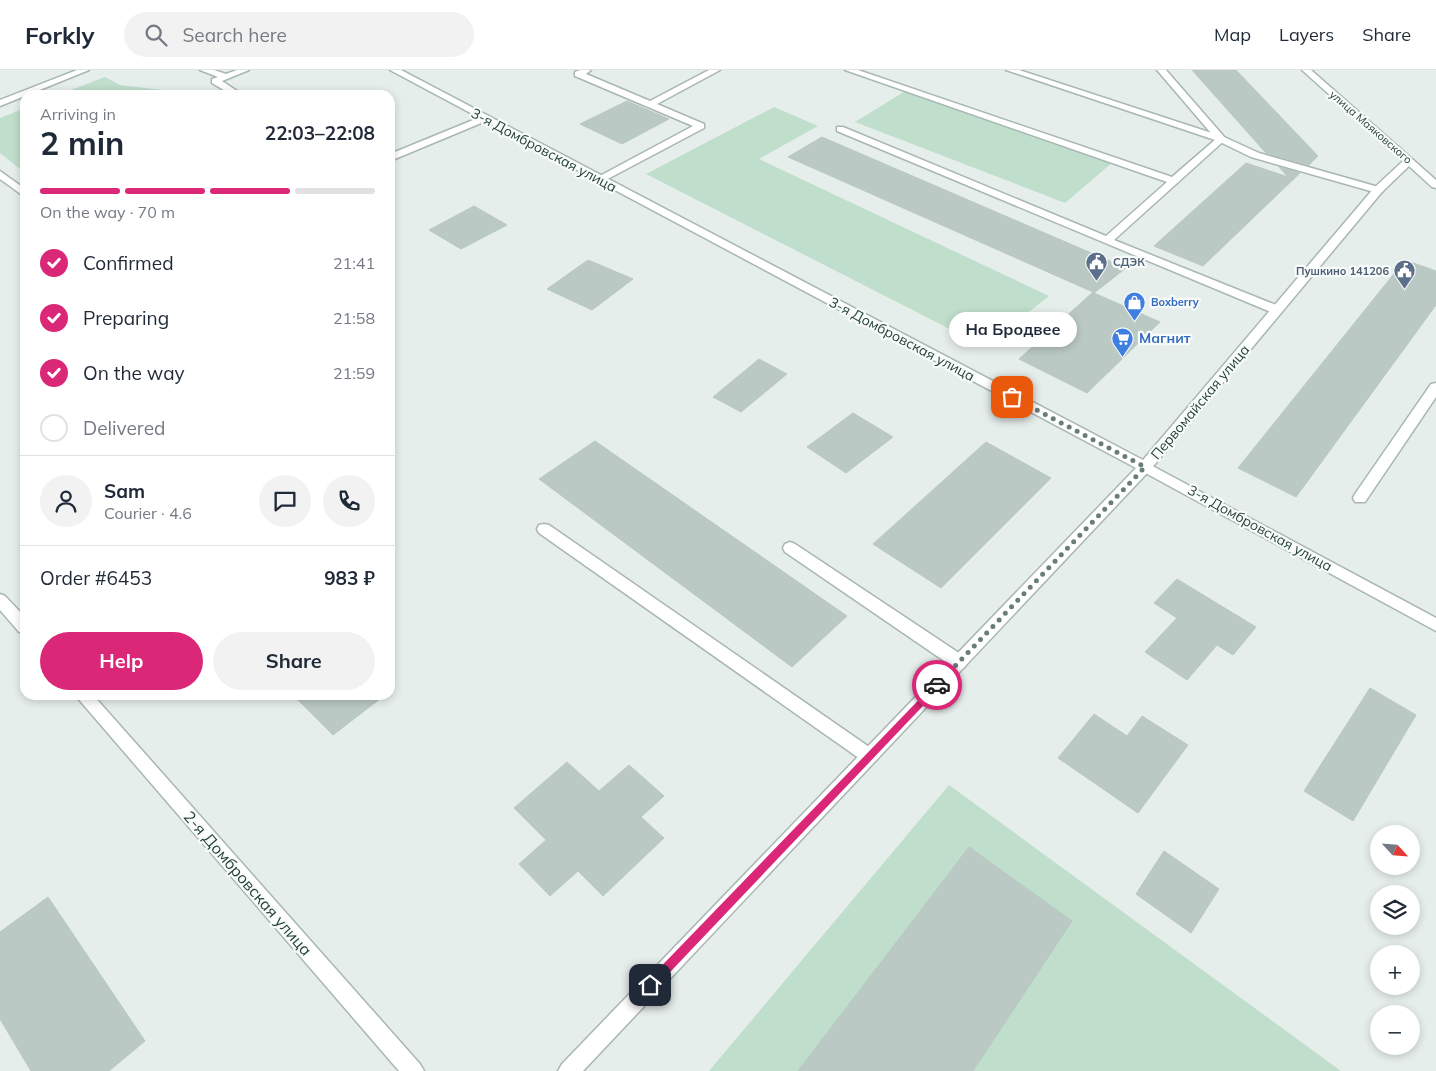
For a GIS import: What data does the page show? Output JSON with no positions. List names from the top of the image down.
{
  "streets": {
    "street": [
      "улица Маяковского",
      "3-я Домбровская улица",
      "Первомайская улица",
      "2-я Домбровская улица"
    ]
  },
  "crossings": [
    ["улица Маяковского", "Первомайская улица"],
    ["3-я Домбровская улица", "Первомайская улица"]
  ],
  "places": {
    "public building": ["СДЭК", "Пушкино 141206"],
    "shop": ["Boxberry"],
    "supermarket": ["Магнит"],
    "other": ["На Бродвее"]
  },
  "north": "bottom right",
  "page": {
    "header": "Forkly",
    "search": "Search here",
    "nav": ["Map", "Layers", "Share"],
    "heading": ["2 min", "Arriving in", "22:03–22:08"],
    "panel": [
      "Sam",
      "Courier · 4.6",
      "Order #6453",
      "983 ₽"
    ],
    "bar": "On the way · 70 m",
    "list": [
      ["Confirmed", "21:41"],
      ["Preparing", "21:58"],
      ["On the way", "21:59"],
      "Delivered"
    ],
    "bubble": "На Бродвее",
    "buttons": ["Help", "Share"],
    "map_buttons": ["+", "−"]
  }
}
